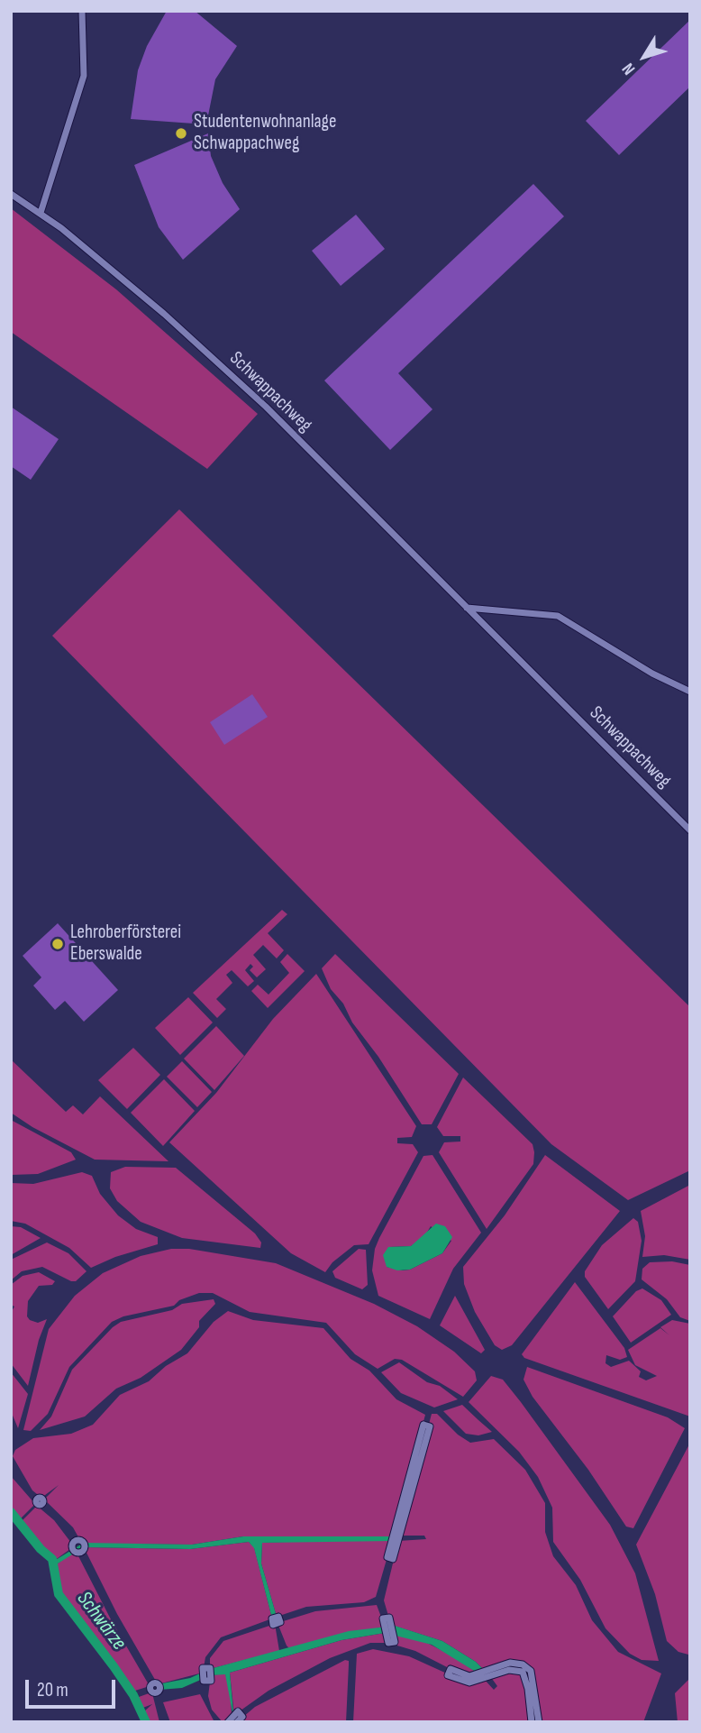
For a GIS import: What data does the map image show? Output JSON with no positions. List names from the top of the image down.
{
  "streets": {
    "street": ["Schwappachweg"]
  },
  "water": ["Schwärze"],
  "places": ["Studentenwohnanlage Schwappachweg", "Lehroberförsterei Eberswalde"],
  "scale_bar": "20 m",
  "north": "bottom left"
}
